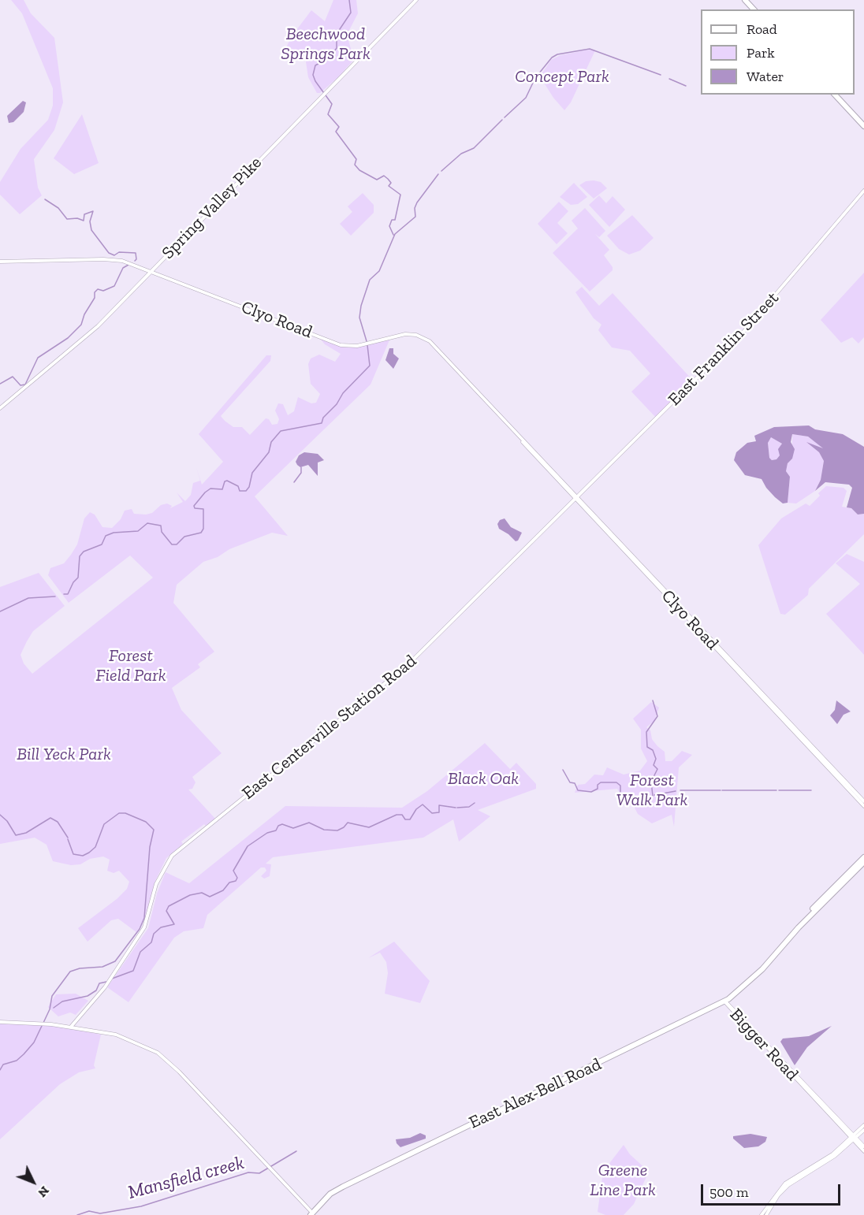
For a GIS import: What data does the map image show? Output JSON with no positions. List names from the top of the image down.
{
  "streets": {
    "main road": ["East Alex-Bell Road"],
    "street": [
      "Spring Valley Pike",
      "Clyo Road",
      "East Franklin Street",
      "East Centerville Station Road",
      "Bigger Road"
    ]
  },
  "crossings": [
    ["Spring Valley Pike", "Clyo Road"],
    ["Clyo Road", "East Franklin Street"],
    ["Clyo Road", "East Centerville Station Road"],
    ["East Franklin Street", "East Centerville Station Road"],
    ["Bigger Road", "East Alex-Bell Road"]
  ],
  "water": ["Mansfield creek"],
  "parks": [
    "Beechwood Springs Park",
    "Concept Park",
    "Forest Field Park",
    "Bill Yeck Park",
    "Black Oak",
    "Forest Walk Park",
    "Greene Line Park"
  ],
  "legend": ["Road", "Park", "Water"],
  "scale_bar": "500 m",
  "north": "bottom right"
}
